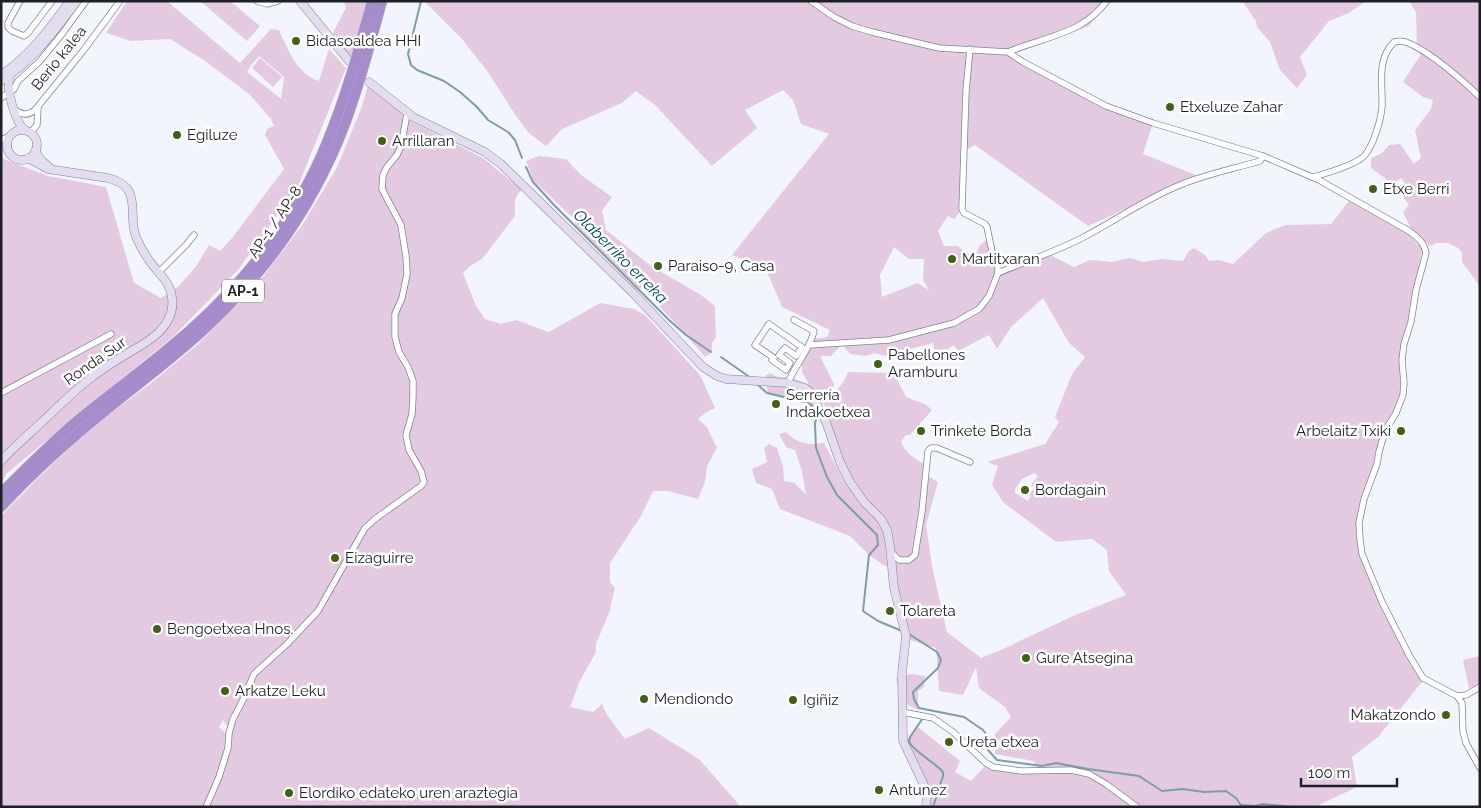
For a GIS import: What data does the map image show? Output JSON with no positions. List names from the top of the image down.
{
  "streets": {
    "highway": ["AP-1 / AP-8", "AP-1"],
    "street": ["Berio kalea", "Ronda Sur"]
  },
  "crossings": [
    ["Berio kalea", "Ronda Sur"]
  ],
  "water": ["Olaberriko erreka"],
  "places": [
    "Bidasoaldea HHI",
    "Etxeluze Zahar",
    "Egiluze",
    "Arrillaran",
    "Etxe Berri",
    "Martitxaran",
    "Paraiso-9, Casa",
    "Pabellones Aramburu",
    "Serrería Indakoetxea",
    "Trinkete Borda",
    "Arbelaitz Txiki",
    "Bordagain",
    "Eizaguirre",
    "Tolareta",
    "Bengoetxea Hnos.",
    "Gure Atsegina",
    "Arkatze Leku",
    "Mendiondo",
    "Igiñiz",
    "Makatzondo",
    "Ureta etxea",
    "Antunez",
    "Elordiko edateko uren araztegia"
  ],
  "scale_bar": "100 m"
}
